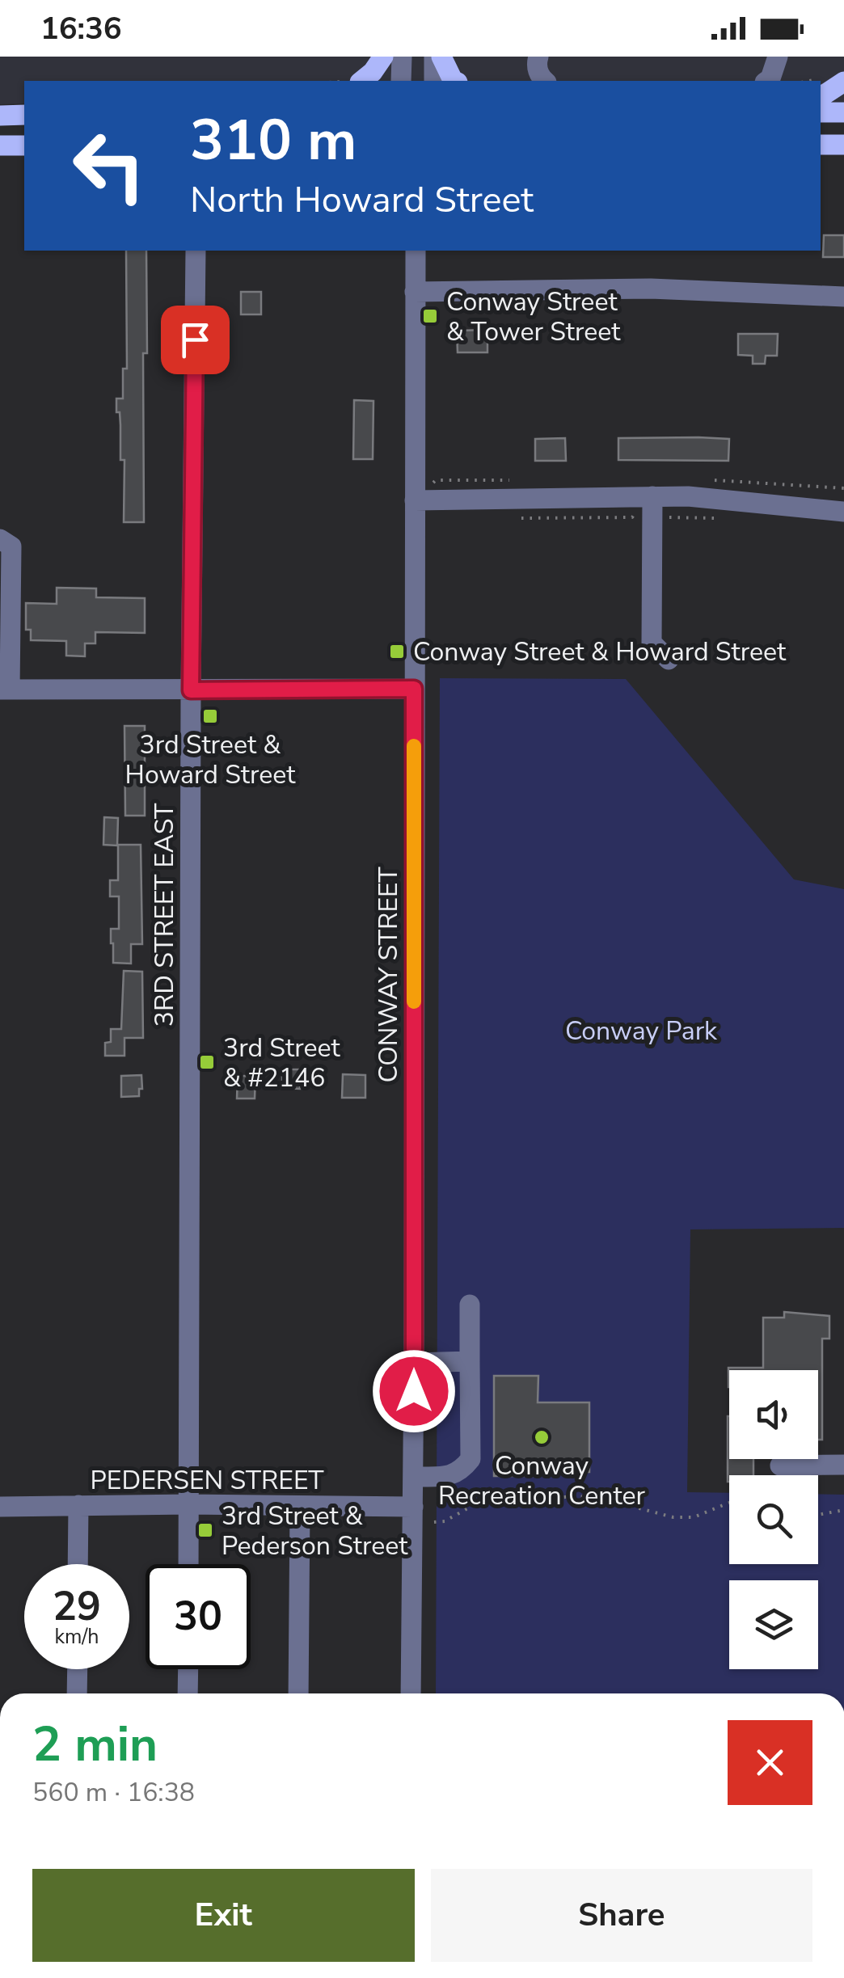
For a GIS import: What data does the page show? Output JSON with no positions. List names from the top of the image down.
{
  "streets": {
    "street": ["3RD STREET EAST", "CONWAY STREET", "PEDERSEN STREET"]
  },
  "crossings": [
    ["3RD STREET EAST", "PEDERSEN STREET"],
    ["CONWAY STREET", "PEDERSEN STREET"]
  ],
  "parks": ["Conway Park"],
  "places": {
    "transit": [
      "Conway Street & Tower Street",
      "Conway Street & Howard Street",
      "3rd Street & Howard Street",
      "3rd Street & #2146",
      "3rd Street & Pederson Street"
    ],
    "other": ["Conway Recreation Center"]
  },
  "page": {
    "status": "16:36",
    "turn": ["310 m", "North Howard Street"],
    "speed": "29 km/h",
    "limit": "30",
    "heading": ["2 min", "560 m · 16:38"],
    "buttons": ["Exit", "Share"]
  }
}
